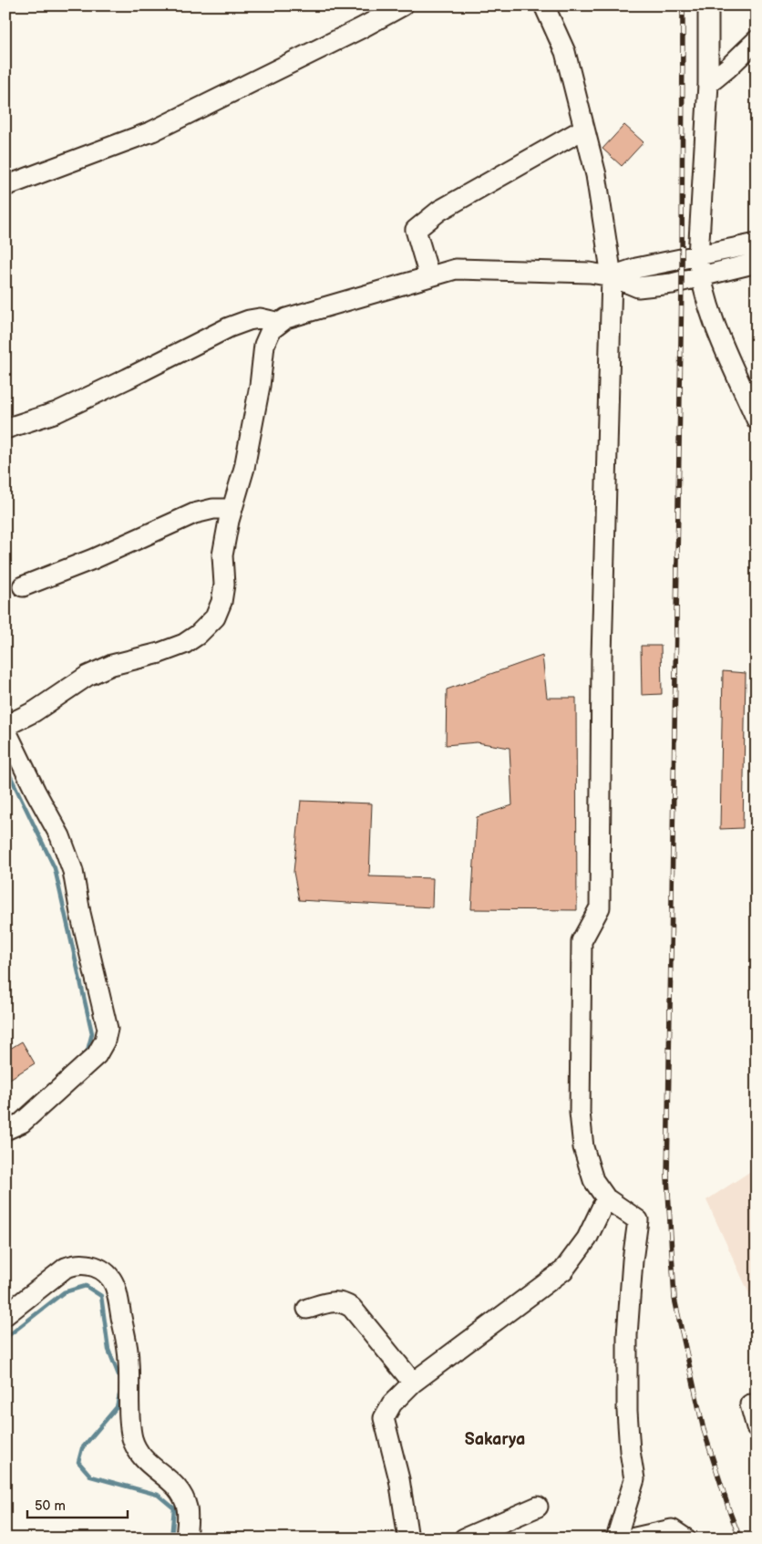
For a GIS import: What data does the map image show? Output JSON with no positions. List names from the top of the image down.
{
  "districts": ["Sakarya"],
  "scale_bar": "50 m"
}
